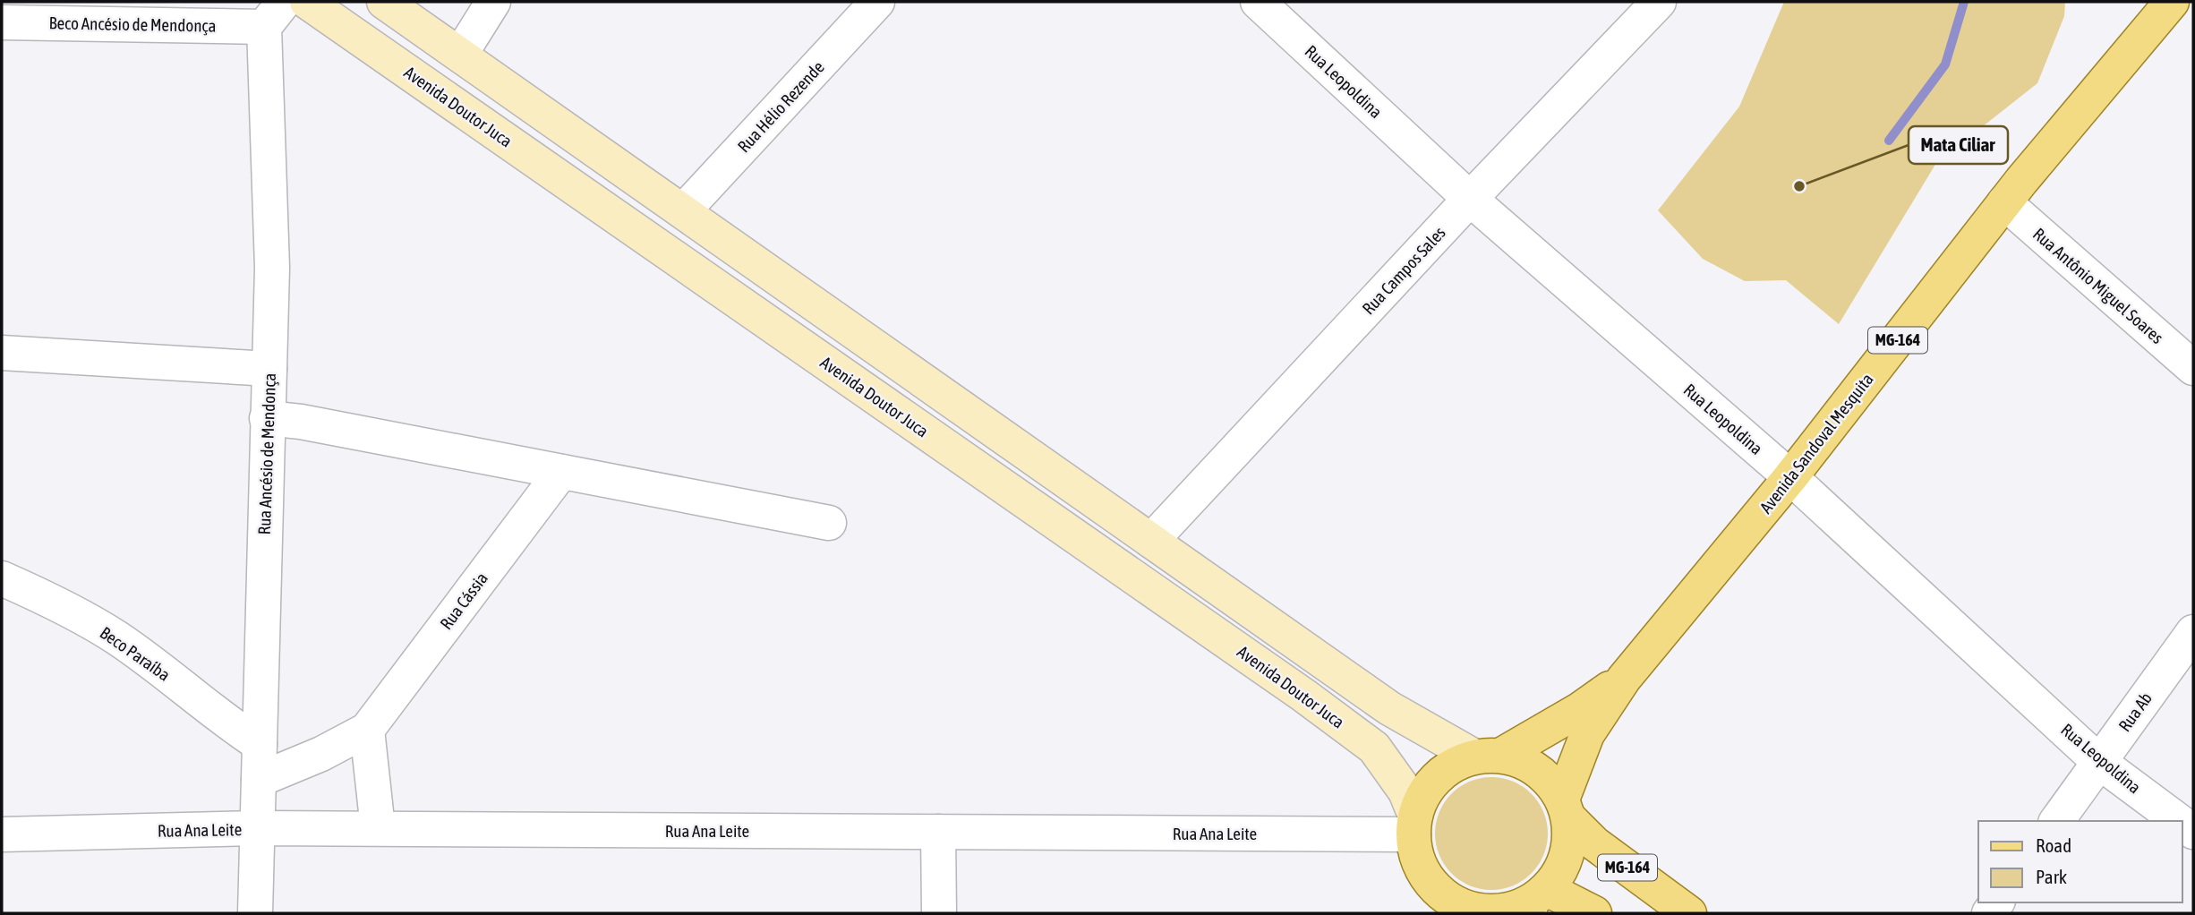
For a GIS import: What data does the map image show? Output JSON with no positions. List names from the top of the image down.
{
  "streets": {
    "main road": ["Avenida Doutor Juca", "MG-164", "Avenida Sandoval Mesquita"],
    "street": [
      "Beco Ancésio de Mendonça",
      "Rua Leopoldina",
      "Rua Hélio Rezende",
      "Rua Campos Sales",
      "Rua Antônio Miguel Soares",
      "Rua Ancésio de Mendonça",
      "Rua Cássia",
      "Beco Paraíba",
      "Rua Ab",
      "Rua Ana Leite"
    ]
  },
  "crossings": [
    ["Beco Ancésio de Mendonça", "Rua Ancésio de Mendonça"],
    ["Rua Leopoldina", "Rua Campos Sales"],
    ["Rua Leopoldina", "Avenida Sandoval Mesquita"],
    ["Rua Leopoldina", "Rua Ab"],
    ["Avenida Doutor Juca", "MG-164"],
    ["Avenida Doutor Juca", "Avenida Sandoval Mesquita"],
    ["Avenida Doutor Juca", "Rua Ana Leite"],
    ["Rua Antônio Miguel Soares", "Avenida Sandoval Mesquita"],
    ["MG-164", "Avenida Sandoval Mesquita"],
    ["MG-164", "Rua Ana Leite"],
    ["Avenida Sandoval Mesquita", "Rua Ana Leite"],
    ["Rua Ancésio de Mendonça", "Rua Cássia"],
    ["Rua Ancésio de Mendonça", "Beco Paraíba"],
    ["Rua Ancésio de Mendonça", "Rua Ana Leite"]
  ],
  "places": ["Mata Ciliar"],
  "legend": ["Road", "Park"]
}
